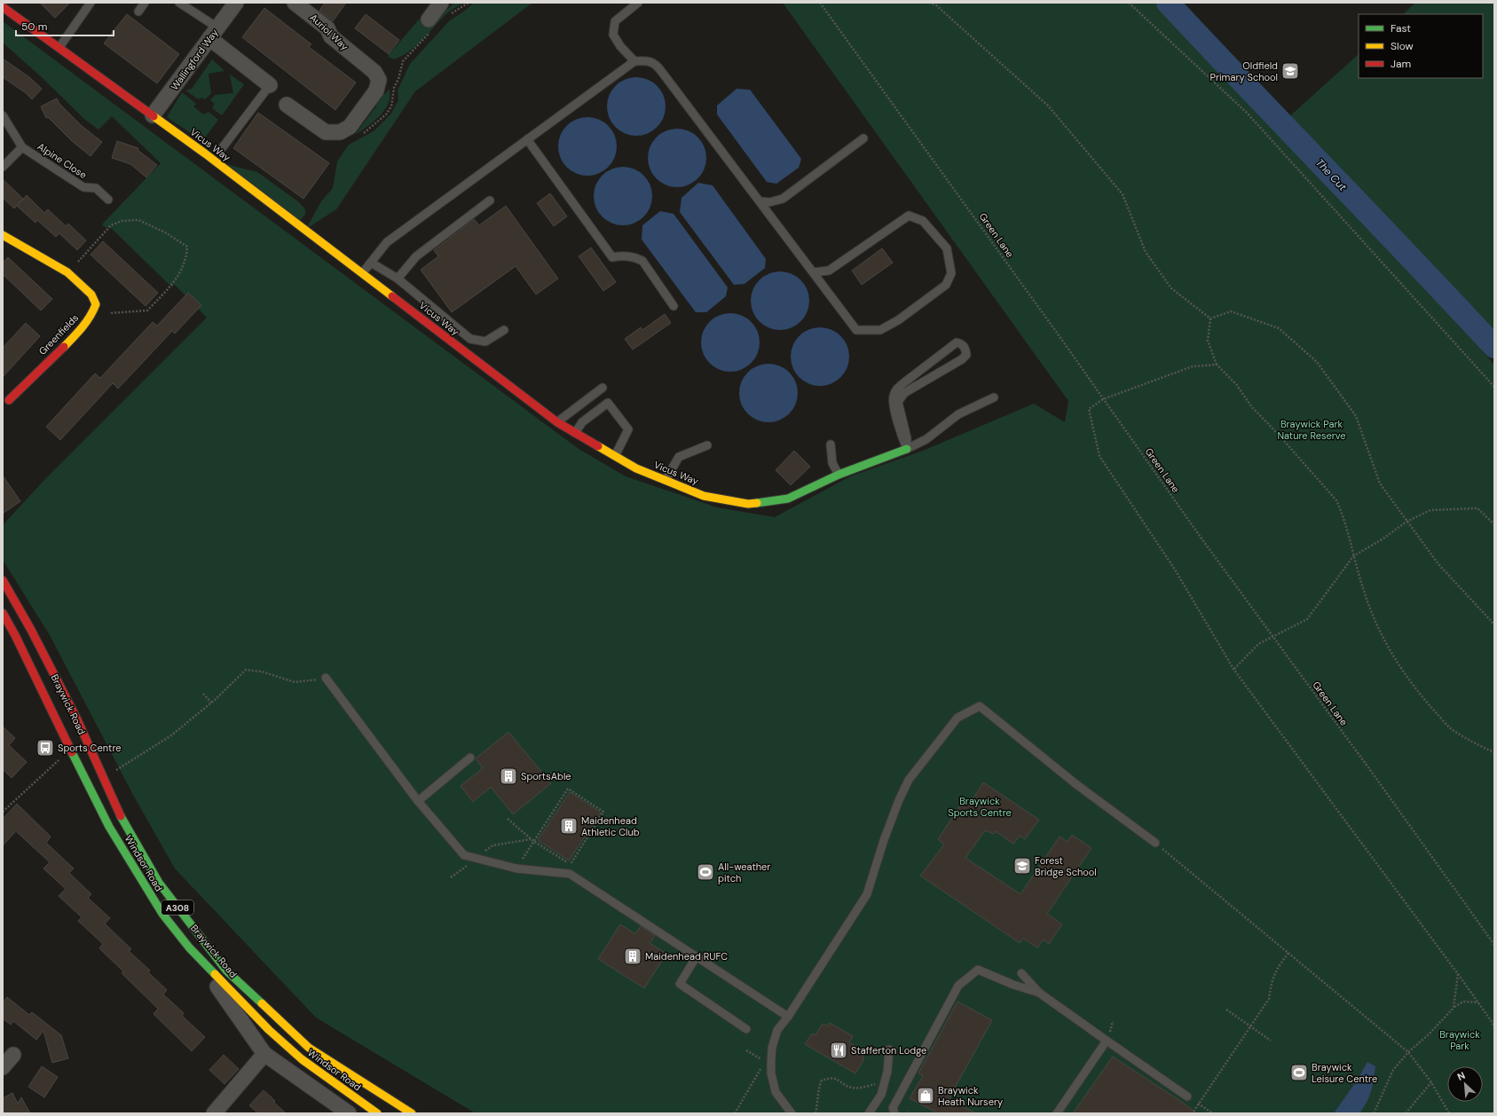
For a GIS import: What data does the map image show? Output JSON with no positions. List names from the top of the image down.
{
  "streets": {
    "street": [
      "Auriol Way",
      "Wallingford Way",
      "Vicus Way",
      "Greenfields",
      "Braywick Road",
      "Windsor Road",
      "A308"
    ],
    "lane": ["Alpine Close"],
    "path": ["Green Lane"]
  },
  "crossings": [
    ["Wallingford Way", "Vicus Way"],
    ["Braywick Road", "Windsor Road"]
  ],
  "water": ["The Cut"],
  "parks": ["Braywick Park Nature Reserve", "Braywick Sports Centre", "Braywick Park"],
  "places": {
    "school or university": ["Oldfield Primary School", "Forest Bridge School"],
    "bus stop": ["Sports Centre"],
    "building": ["SportsAble", "Maidenhead Athletic Club", "Maidenhead RUFC"],
    "sports": ["All-weather pitch", "Braywick Leisure Centre"],
    "restaurant": ["Stafferton Lodge"],
    "shop": ["Braywick Heath Nursery"]
  },
  "legend": ["Fast", "Slow", "Jam"],
  "scale_bar": "50 m",
  "north": "top left"
}
